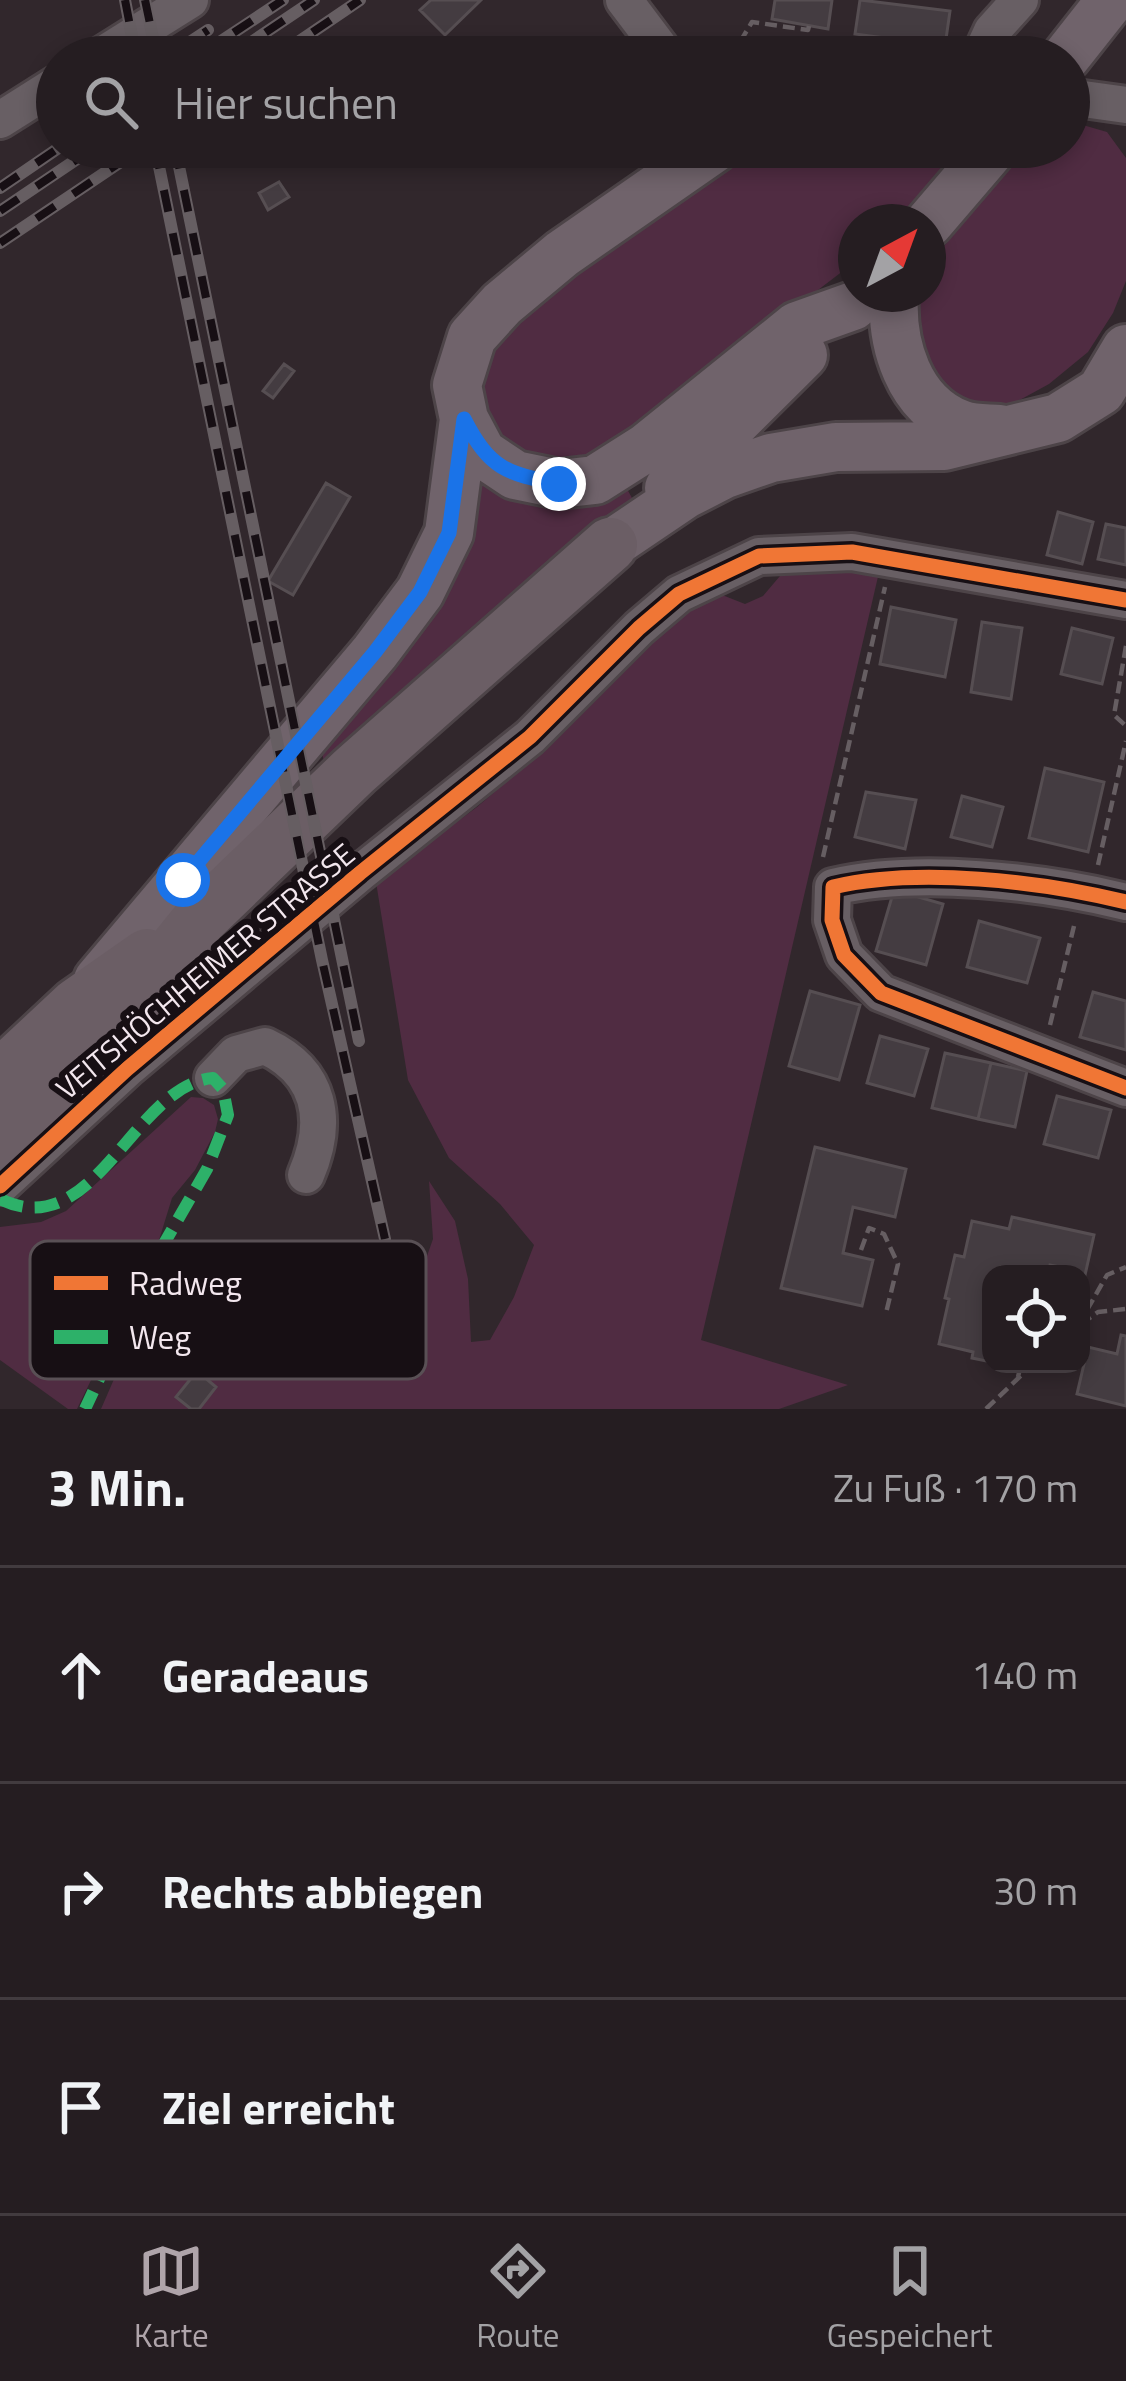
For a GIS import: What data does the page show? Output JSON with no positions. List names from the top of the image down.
{
  "streets": {
    "highway": ["VEITSHÖCHHEIMER STRASSE"]
  },
  "legend": ["Radweg", "Weg"],
  "north": "top right",
  "page": {
    "search": "Hier suchen",
    "heading": ["3 Min.", "Zu Fuß · 170 m"],
    "list": [
      ["Geradeaus", "140 m"],
      ["Rechts abbiegen", "30 m"],
      "Ziel erreicht"
    ],
    "nav": ["Karte", "Route", "Gespeichert"]
  }
}
